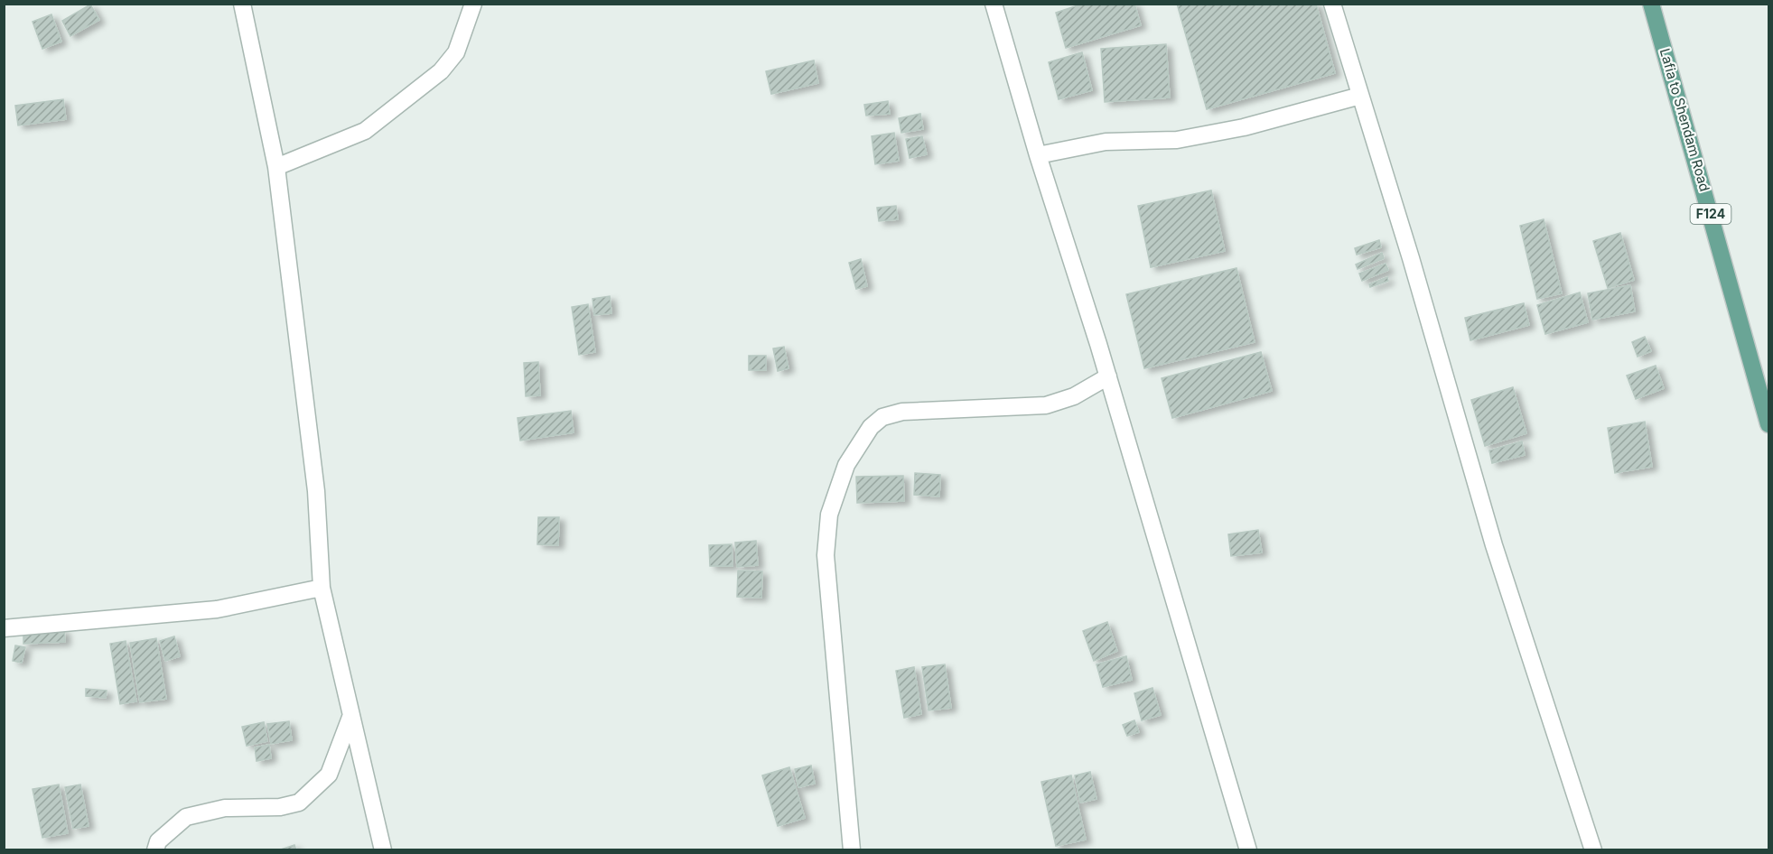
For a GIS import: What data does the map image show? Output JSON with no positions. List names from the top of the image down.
{
  "streets": {
    "main road": ["Lafia to Shendam Road", "F124"]
  }
}
